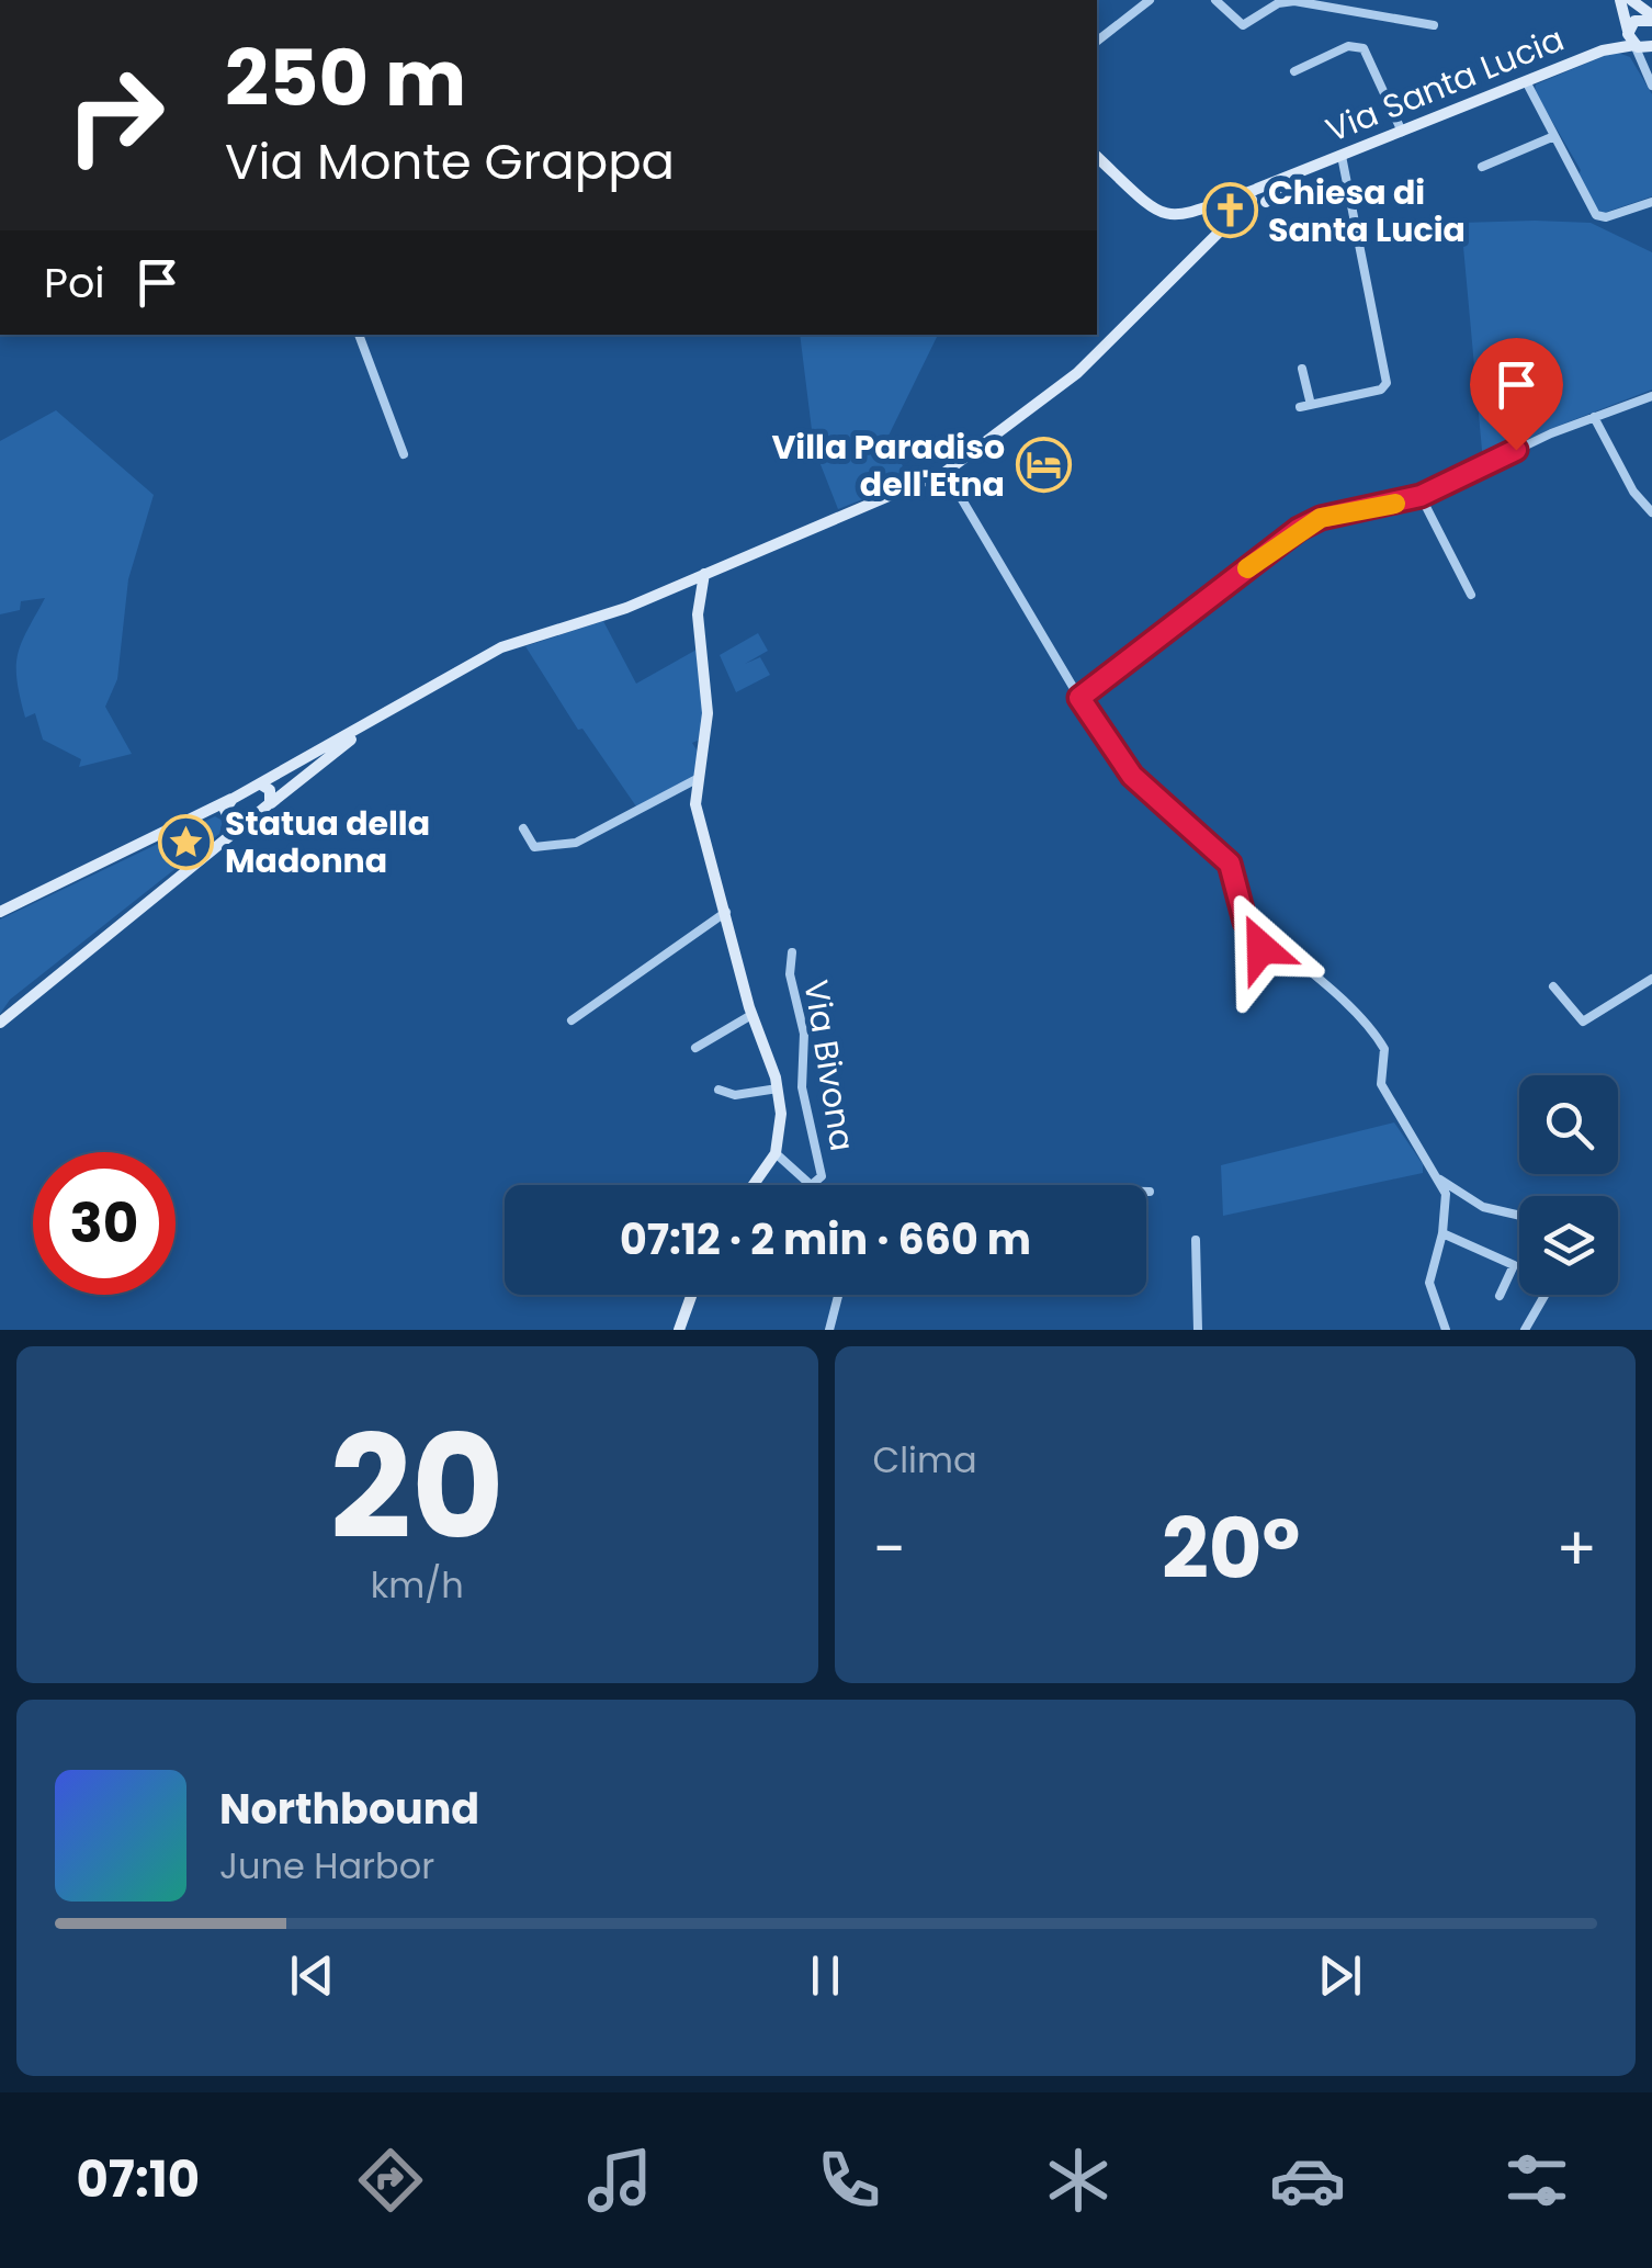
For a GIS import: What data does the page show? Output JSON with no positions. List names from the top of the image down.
{
  "streets": {
    "main road": ["Via Santa Lucia"],
    "street": ["Via Bivona"]
  },
  "places": {
    "church": ["Chiesa di Santa Lucia"],
    "hotel": ["Villa Paradiso dell'Etna"],
    "place": ["Statua della Madonna"]
  },
  "page": {
    "turn": ["250 m", "Via Monte Grappa"],
    "then": "Poi",
    "limit": "30",
    "trip": "07:12 · 2 min · 660 m",
    "tile": [
      ["20", "km/h"],
      "Clima"
    ],
    "heat": ["−", "20°", "+"],
    "song": ["Northbound", "June Harbor"],
    "tabs": "07:10"
  }
}
